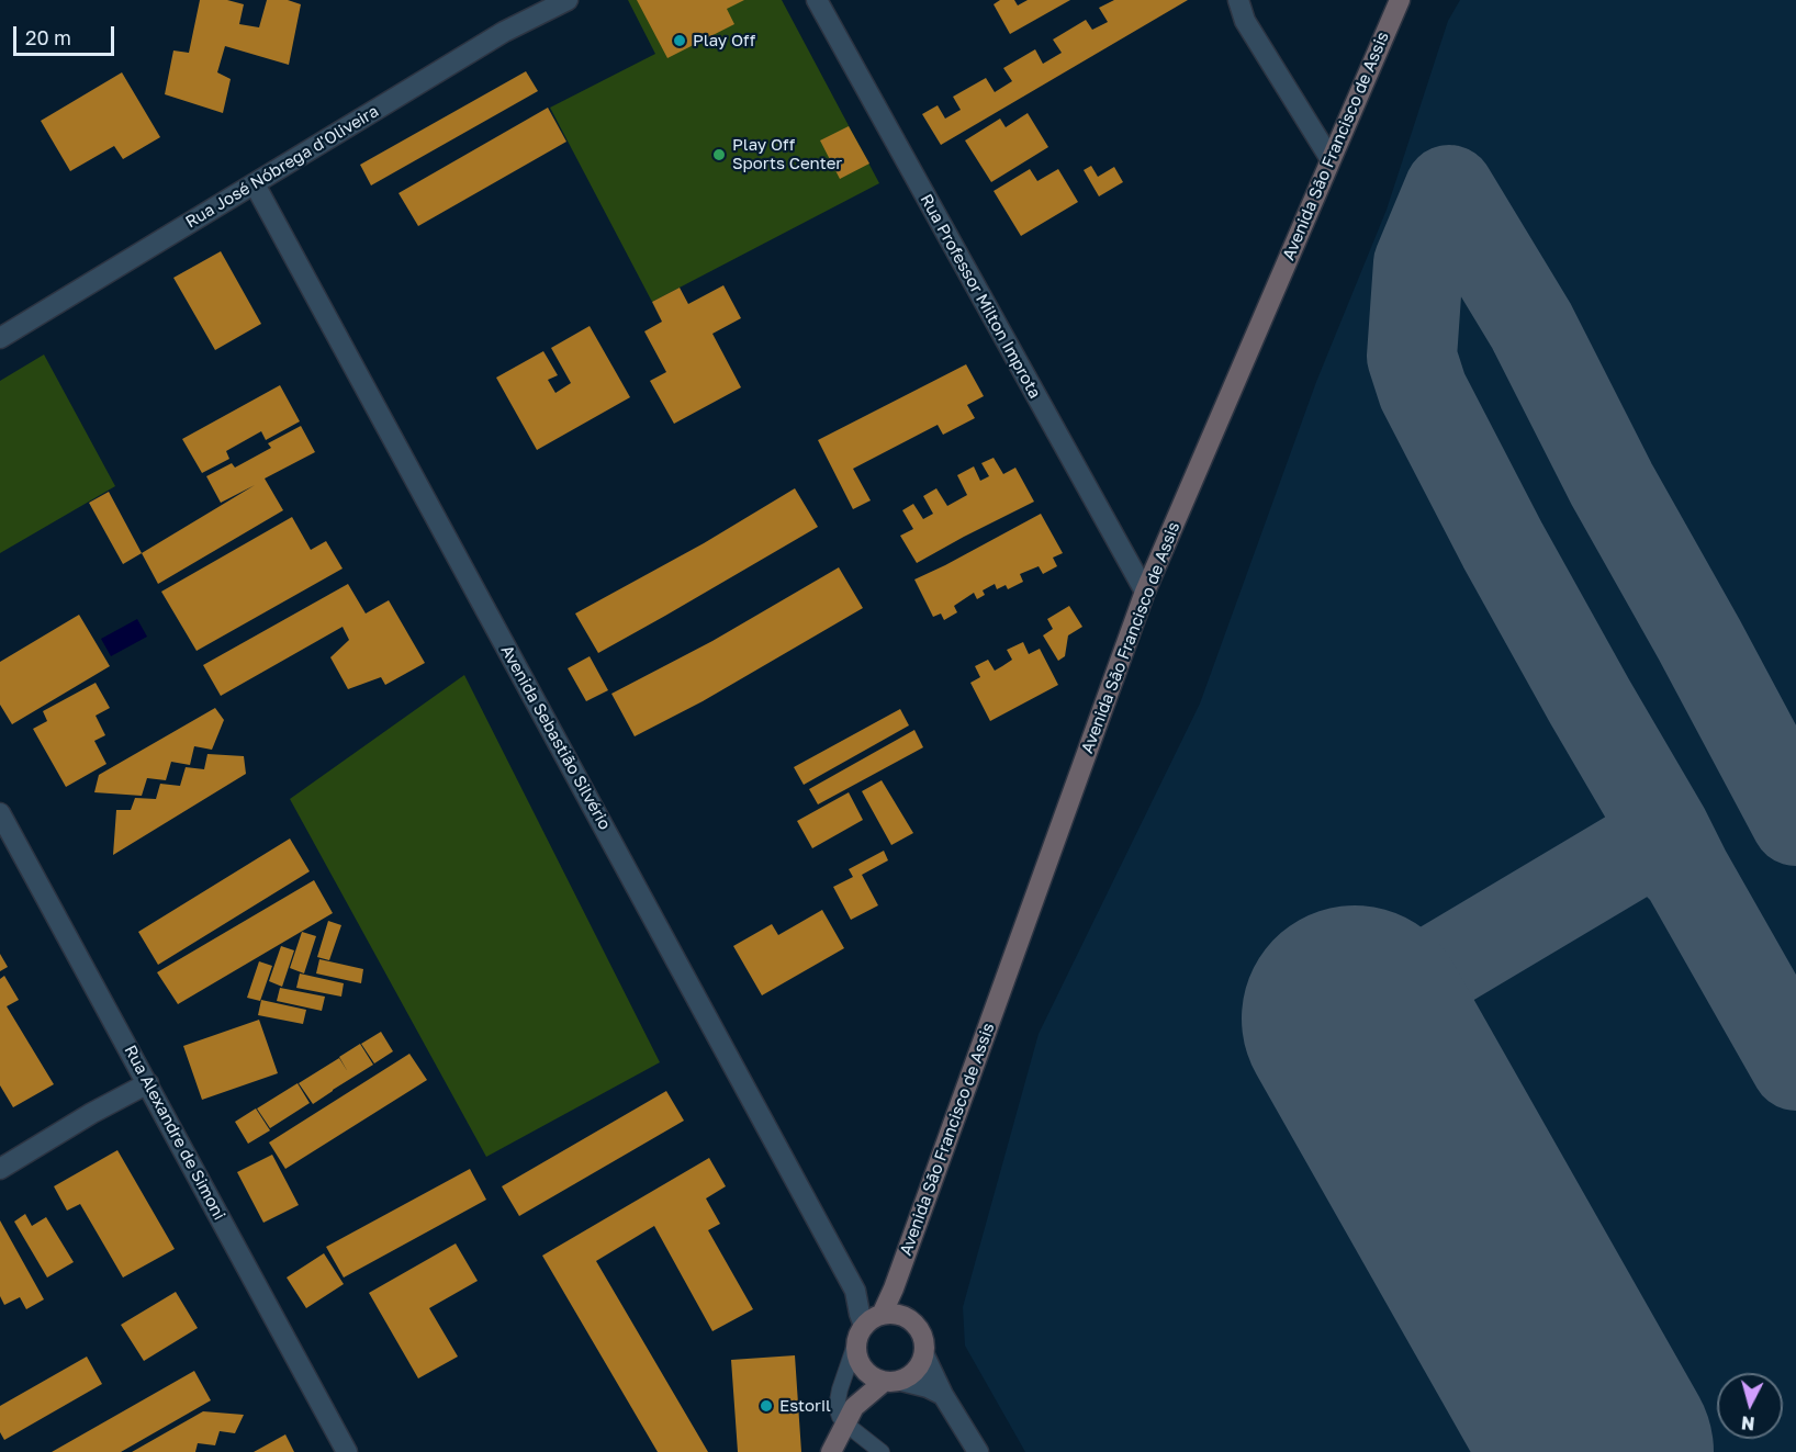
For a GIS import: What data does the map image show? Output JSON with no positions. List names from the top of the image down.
{
  "streets": {
    "street": [
      "Avenida São Francisco de Assis",
      "Rua José Nóbrega d'Oliveira",
      "Rua Professor Milton Improta",
      "Avenida Sebastião Silvério",
      "Rua Alexandre de Simoni"
    ]
  },
  "crossings": [
    ["Avenida São Francisco de Assis", "Rua Professor Milton Improta"],
    ["Avenida São Francisco de Assis", "Avenida Sebastião Silvério"],
    ["Rua José Nóbrega d'Oliveira", "Avenida Sebastião Silvério"]
  ],
  "places": ["Play Off", "Play Off Sports Center", "Estoril"],
  "scale_bar": "20 m",
  "north": "bottom"
}
